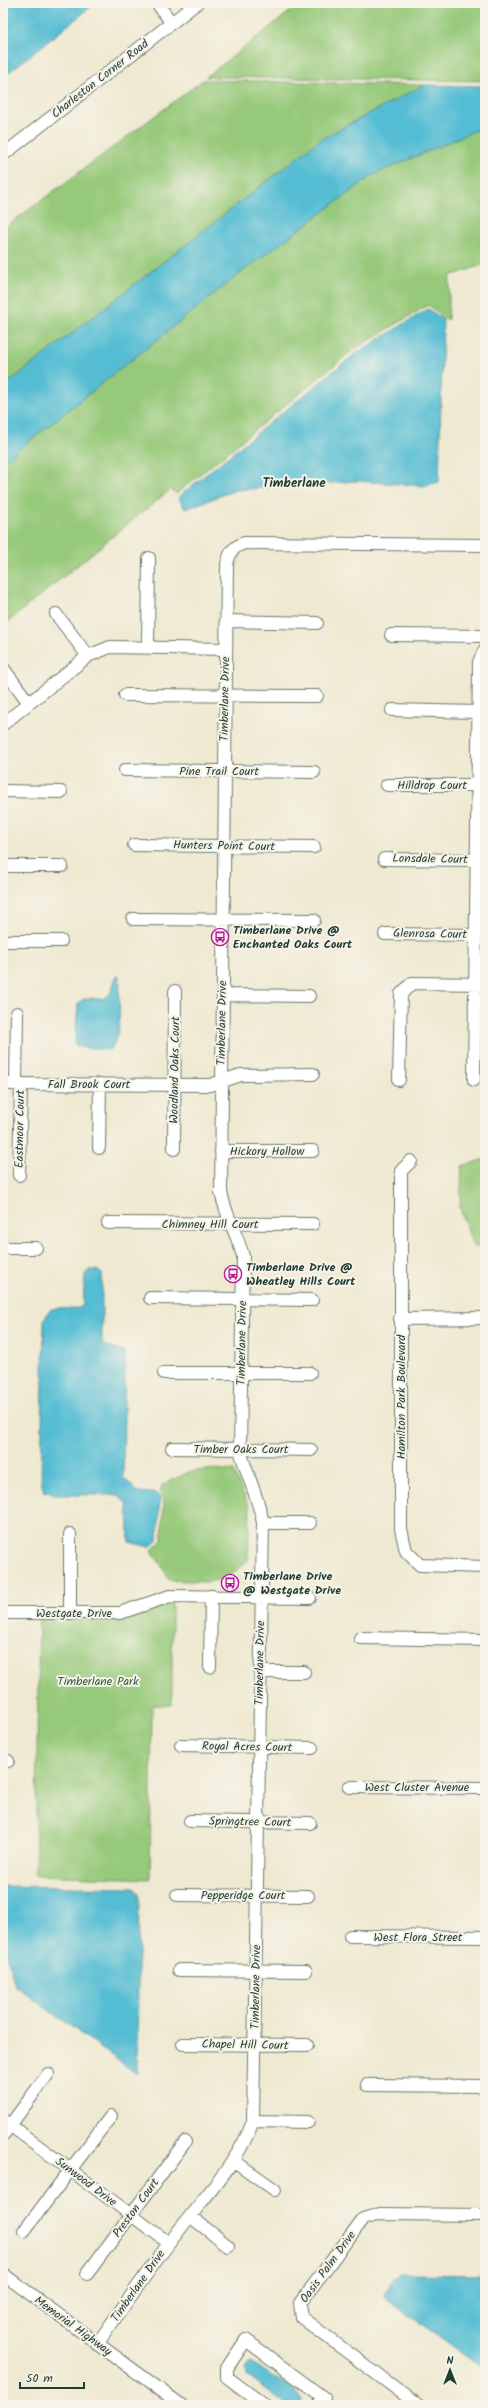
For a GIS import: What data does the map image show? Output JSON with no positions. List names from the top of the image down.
{
  "streets": {
    "street": [
      "Charleston Corner Road",
      "Timberlane Drive",
      "Pine Trail Court",
      "Hilldrop Court",
      "Hunters Point Court",
      "Lonsdale Court",
      "Glenrosa Court",
      "Woodland Oaks Court",
      "Fall Brook Court",
      "Eastmoor Court",
      "Hickory Hollow",
      "Chimney Hill Court",
      "Hamilton Park Boulevard",
      "Timber Oaks Court",
      "Westgate Drive",
      "Royal Acres Court",
      "West Cluster Avenue",
      "Springtree Court",
      "Pepperidge Court",
      "West Flora Street",
      "Chapel Hill Court",
      "Sunwood Drive",
      "Preston Court",
      "Oasis Palm Drive",
      "Memorial Highway"
    ]
  },
  "crossings": [
    ["Timberlane Drive", "Pine Trail Court"],
    ["Timberlane Drive", "Hunters Point Court"],
    ["Timberlane Drive", "Fall Brook Court"],
    ["Timberlane Drive", "Hickory Hollow"],
    ["Timberlane Drive", "Chimney Hill Court"],
    ["Timberlane Drive", "Timber Oaks Court"],
    ["Timberlane Drive", "Westgate Drive"],
    ["Timberlane Drive", "Royal Acres Court"],
    ["Timberlane Drive", "Springtree Court"],
    ["Timberlane Drive", "Pepperidge Court"],
    ["Timberlane Drive", "Chapel Hill Court"],
    ["Timberlane Drive", "Sunwood Drive"],
    ["Timberlane Drive", "Memorial Highway"],
    ["Woodland Oaks Court", "Fall Brook Court"],
    ["Fall Brook Court", "Eastmoor Court"],
    ["Sunwood Drive", "Preston Court"]
  ],
  "districts": ["Timberlane"],
  "parks": ["Timberlane Park"],
  "places": {
    "bus stop": ["Timberlane Drive @ Enchanted Oaks Court", "Timberlane Drive @ Wheatley Hills Court", "Timberlane Drive @ Westgate Drive"]
  },
  "scale_bar": "50 m",
  "north": "top"
}
